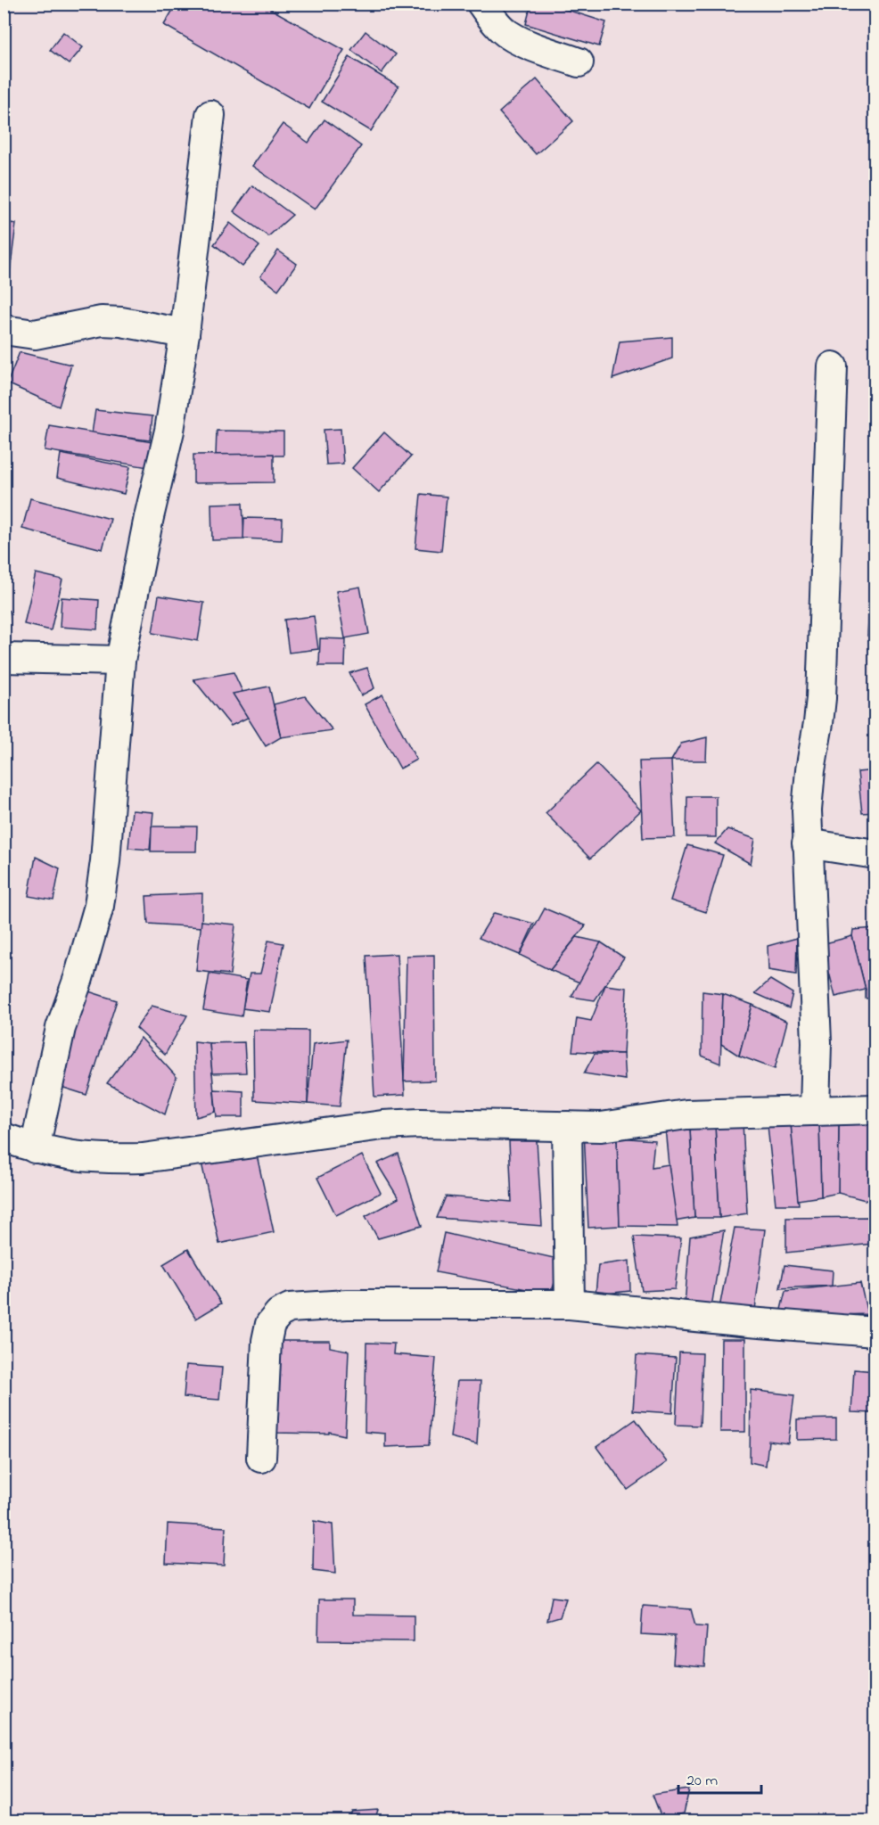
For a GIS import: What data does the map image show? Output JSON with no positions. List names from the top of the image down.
{
  "scale_bar": "20 m"
}
